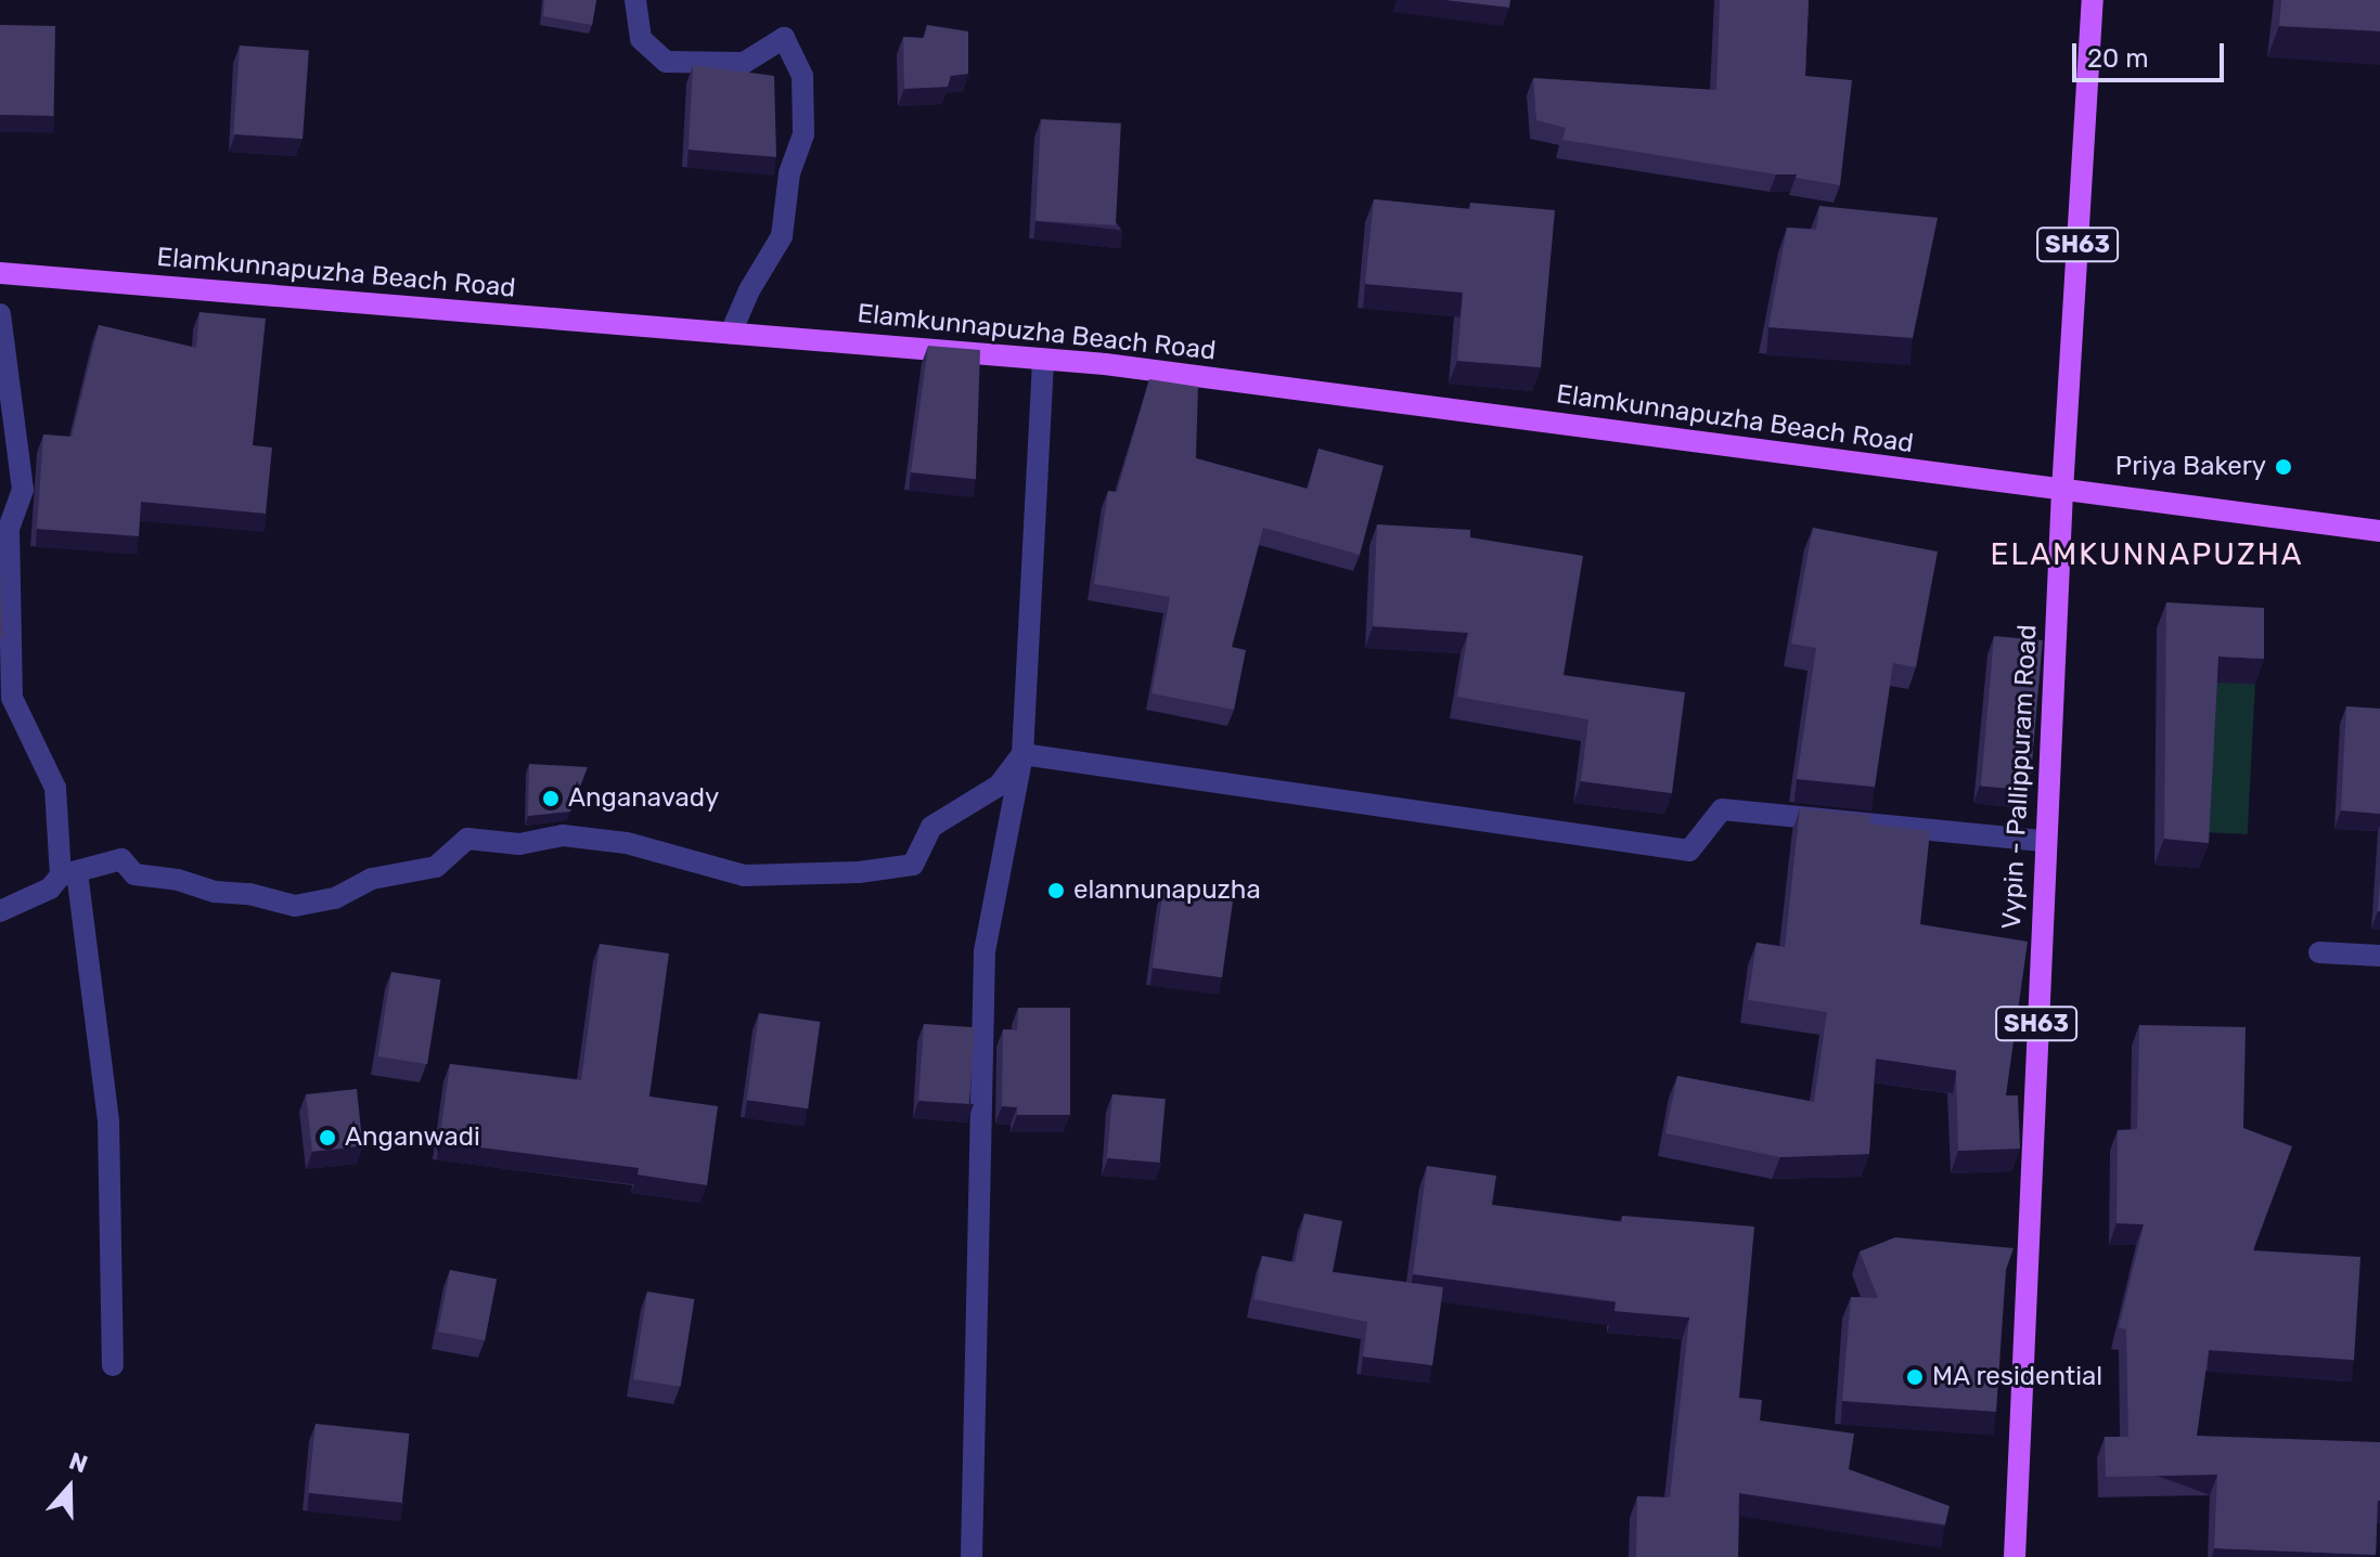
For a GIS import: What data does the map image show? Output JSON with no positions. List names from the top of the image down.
{
  "streets": {
    "main road": ["SH63", "Elamkunnapuzha Beach Road", "Vypin - Pallippuram Road"]
  },
  "crossings": [
    ["Elamkunnapuzha Beach Road", "Vypin - Pallippuram Road"]
  ],
  "districts": ["ELAMKUNNAPUZHA"],
  "places": [
    "Priya Bakery",
    "Anganavady",
    "elannunapuzha",
    "Anganwadi",
    "MA residential"
  ],
  "scale_bar": "20 m",
  "north": "top"
}
